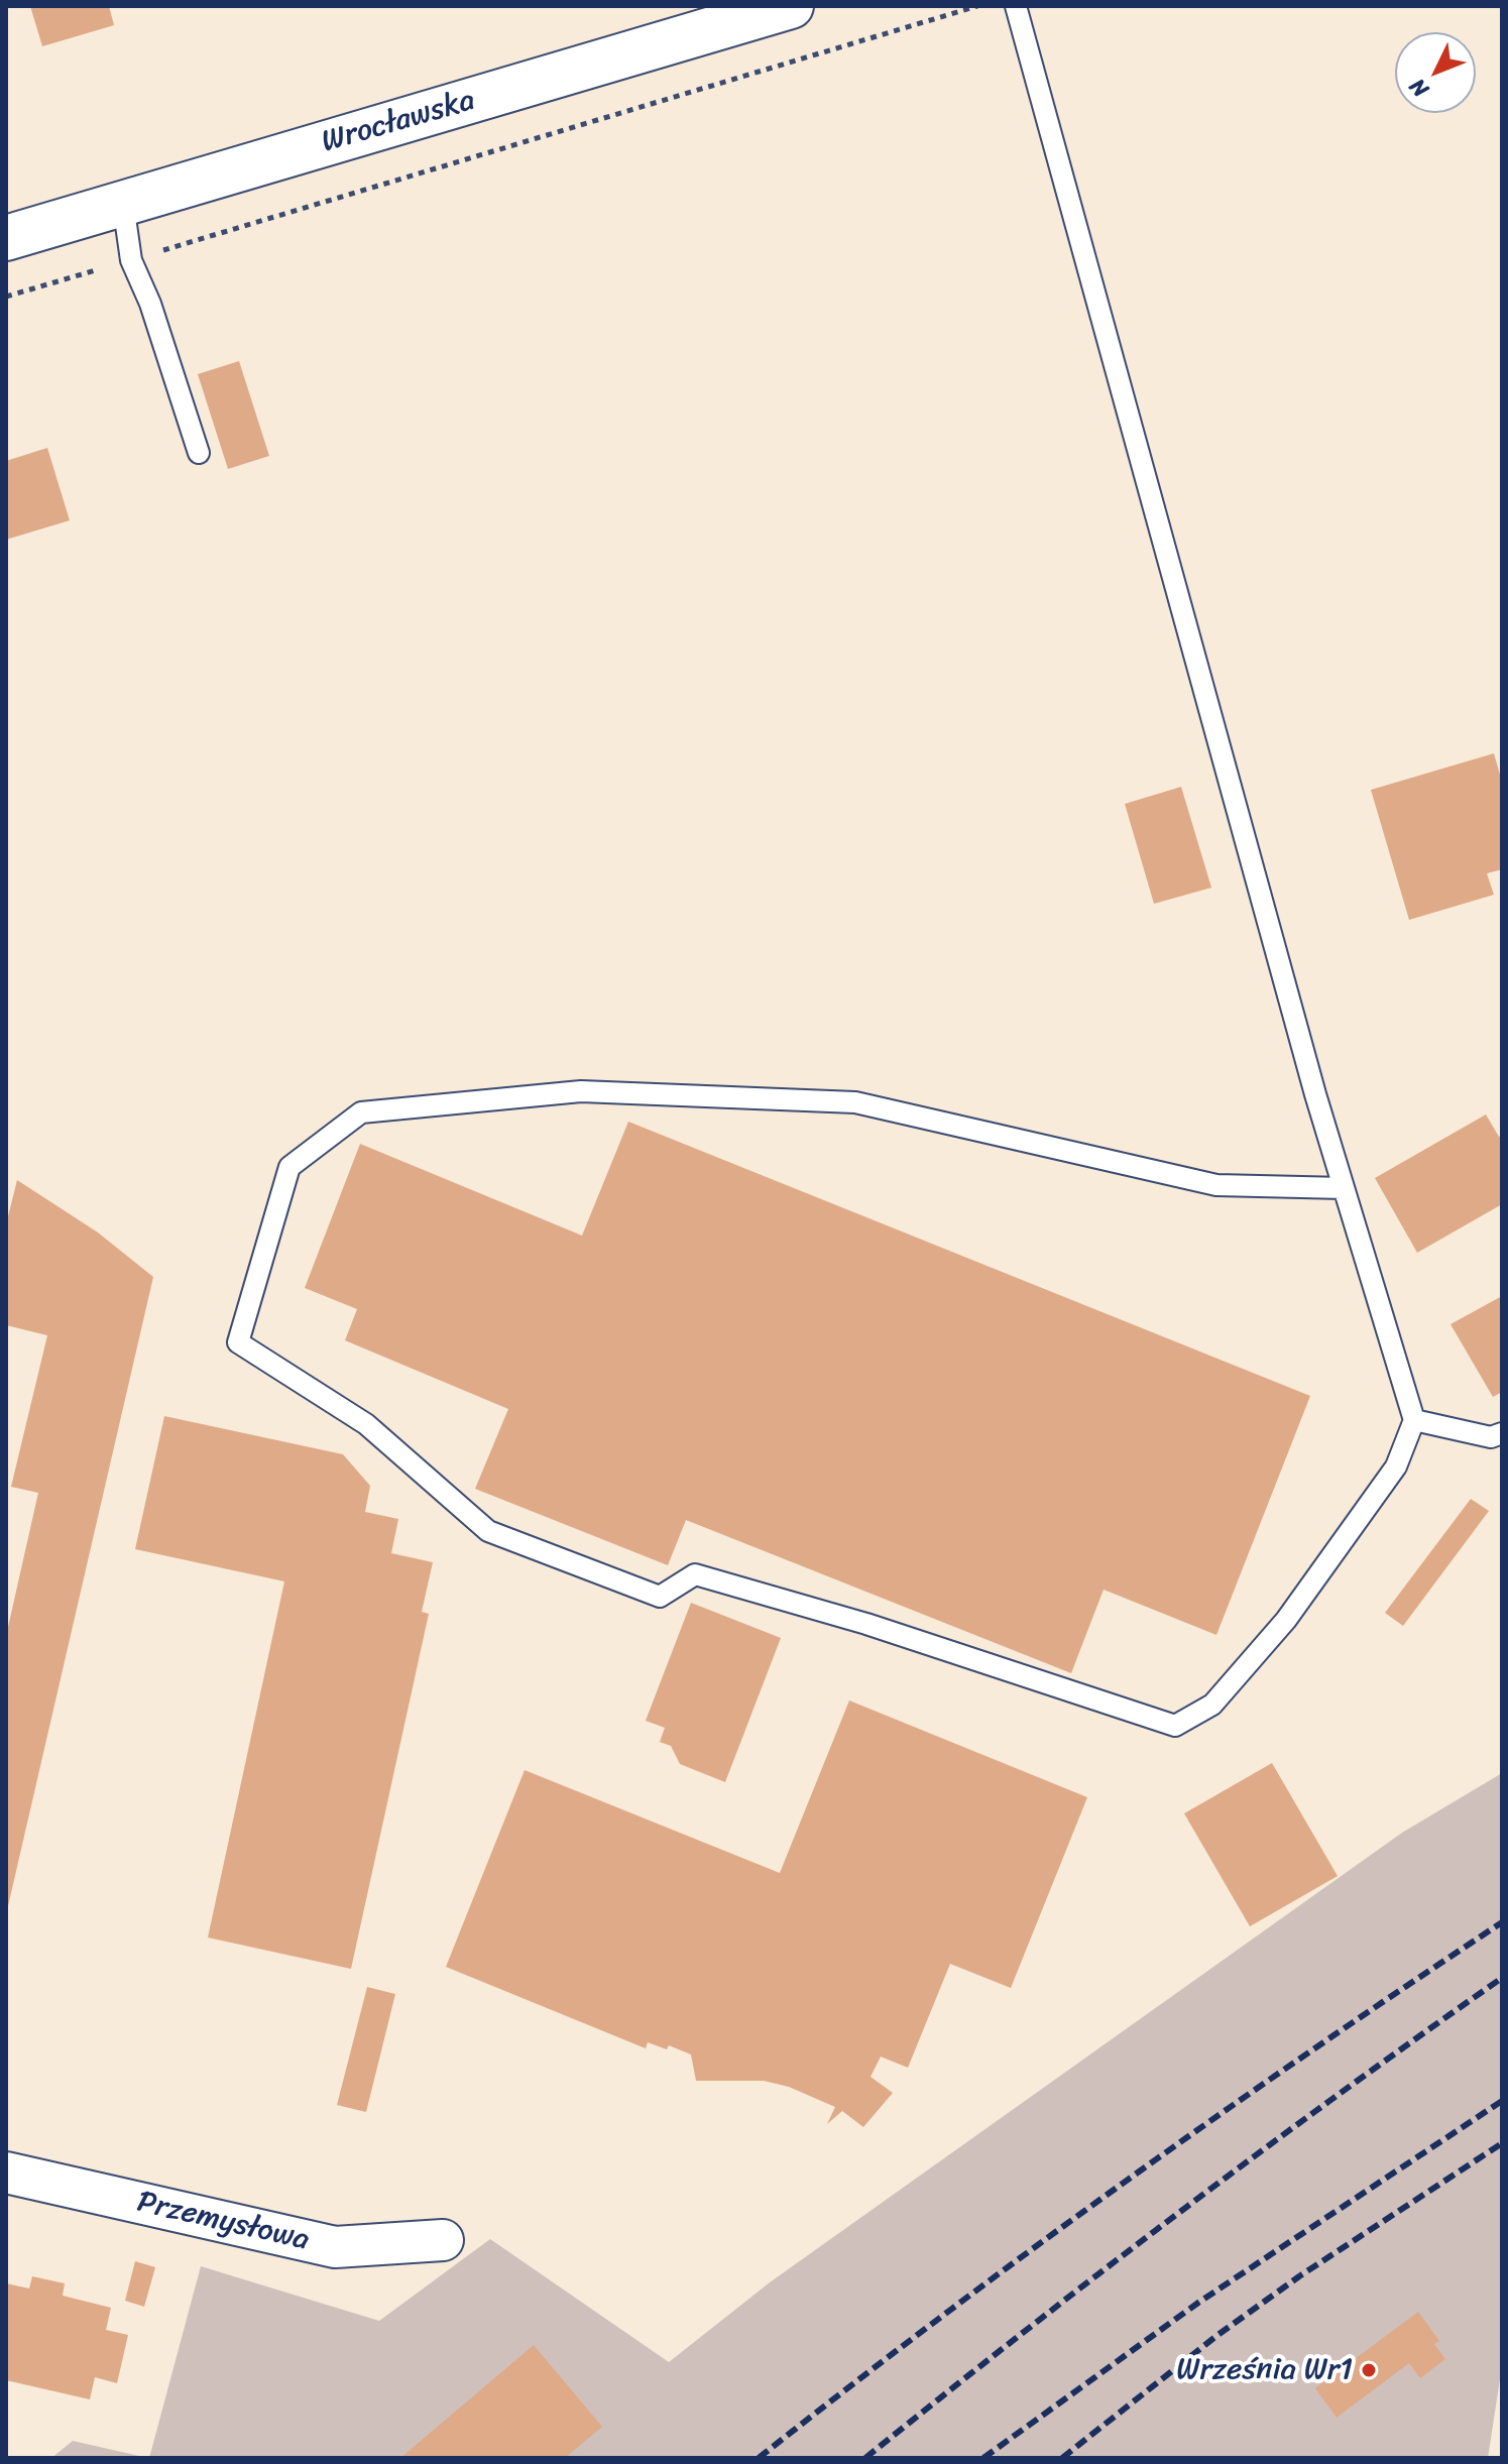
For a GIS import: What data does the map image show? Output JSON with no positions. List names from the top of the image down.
{
  "streets": {
    "street": ["Wrocławska", "Przemysłowa"]
  },
  "places": ["Września Wr1"],
  "north": "bottom left"
}
